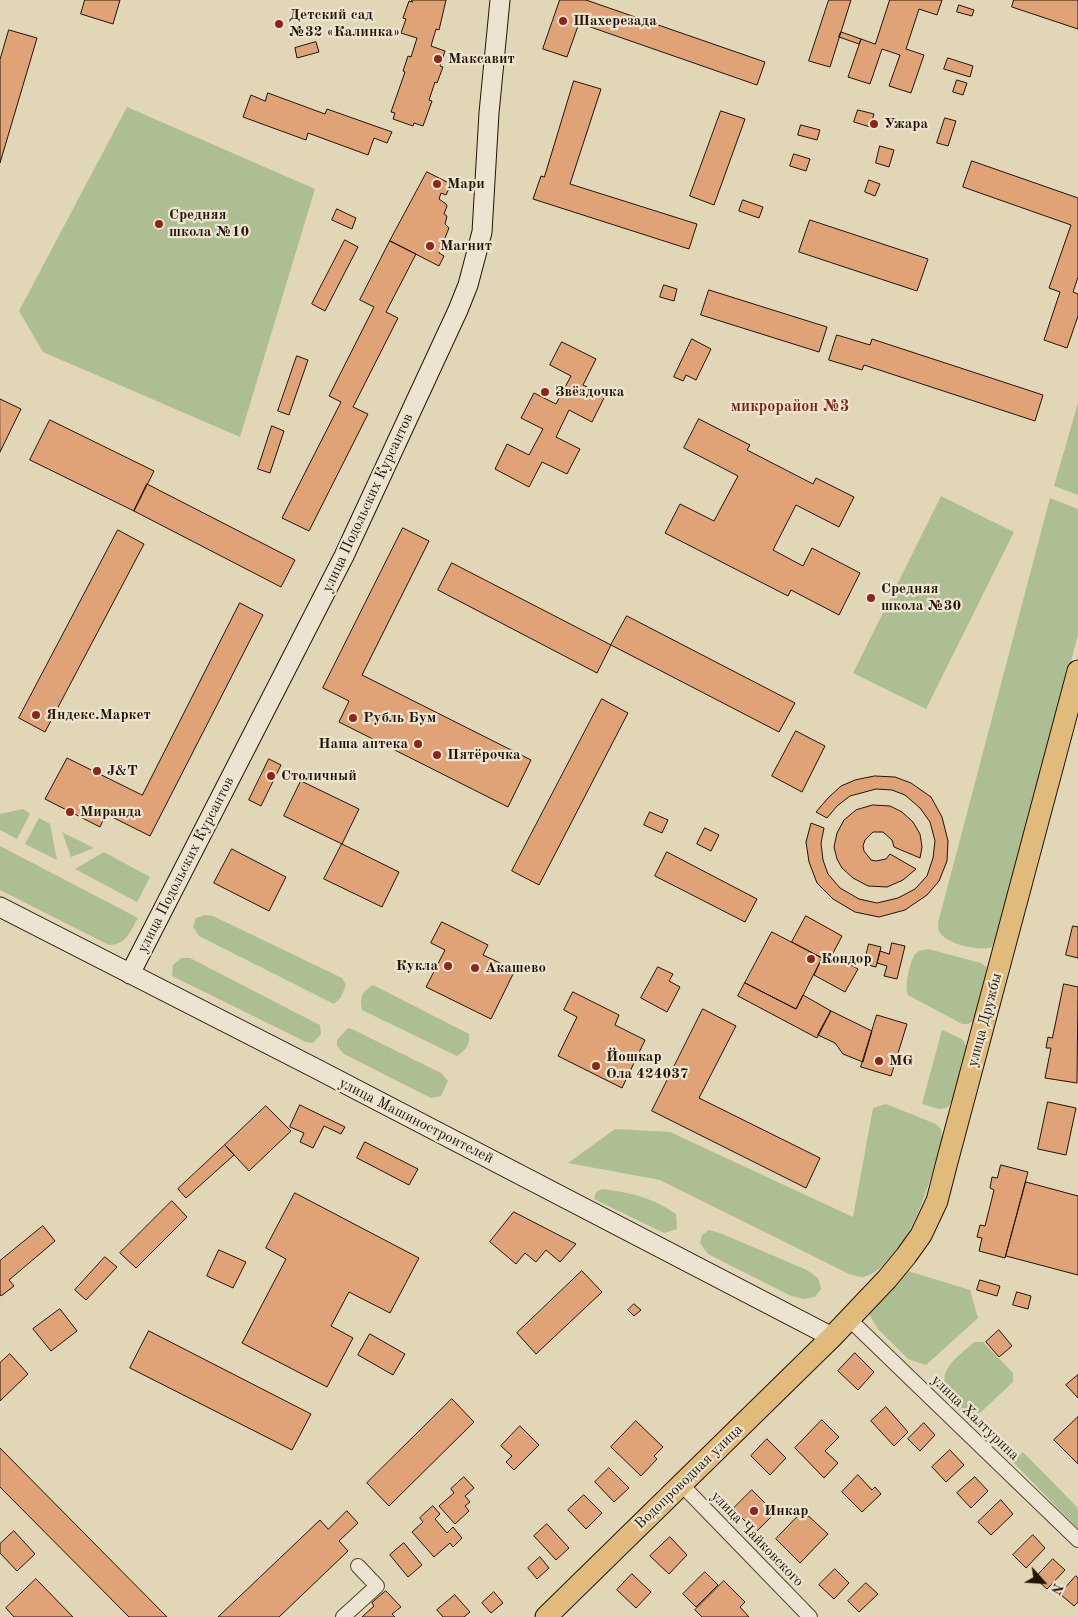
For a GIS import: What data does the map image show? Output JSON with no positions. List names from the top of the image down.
{
  "streets": {
    "main road": ["улица Дружбы", "Водопроводная улица"],
    "street": [
      "улица Подольских Курсантов",
      "улица Машиностроителей",
      "улица Халтурина",
      "улица Чайковского"
    ]
  },
  "crossings": [
    ["улица Подольских Курсантов", "улица Машиностроителей"],
    ["улица Дружбы", "улица Машиностроителей"],
    ["улица Дружбы", "улица Халтурина"],
    ["улица Дружбы", "Водопроводная улица"],
    ["улица Машиностроителей", "Водопроводная улица"],
    ["Водопроводная улица", "улица Чайковского"]
  ],
  "districts": ["микрорайон №3"],
  "places": [
    "Шахерезада",
    "Детский сад №32 «Калинка»",
    "Максавит",
    "Ужара",
    "Мари",
    "Средняя школа №10",
    "Магнит",
    "Звёздочка",
    "Средняя школа №30",
    "Яндекс.Маркет",
    "Рубль Бум",
    "Наша аптека",
    "Пятёрочка",
    "J&T",
    "Столичный",
    "Миранда",
    "Кондор",
    "Кукла",
    "Акашево",
    "MG",
    "Йошкар Ола 424037",
    "Инкар"
  ],
  "north": "bottom right"
}
